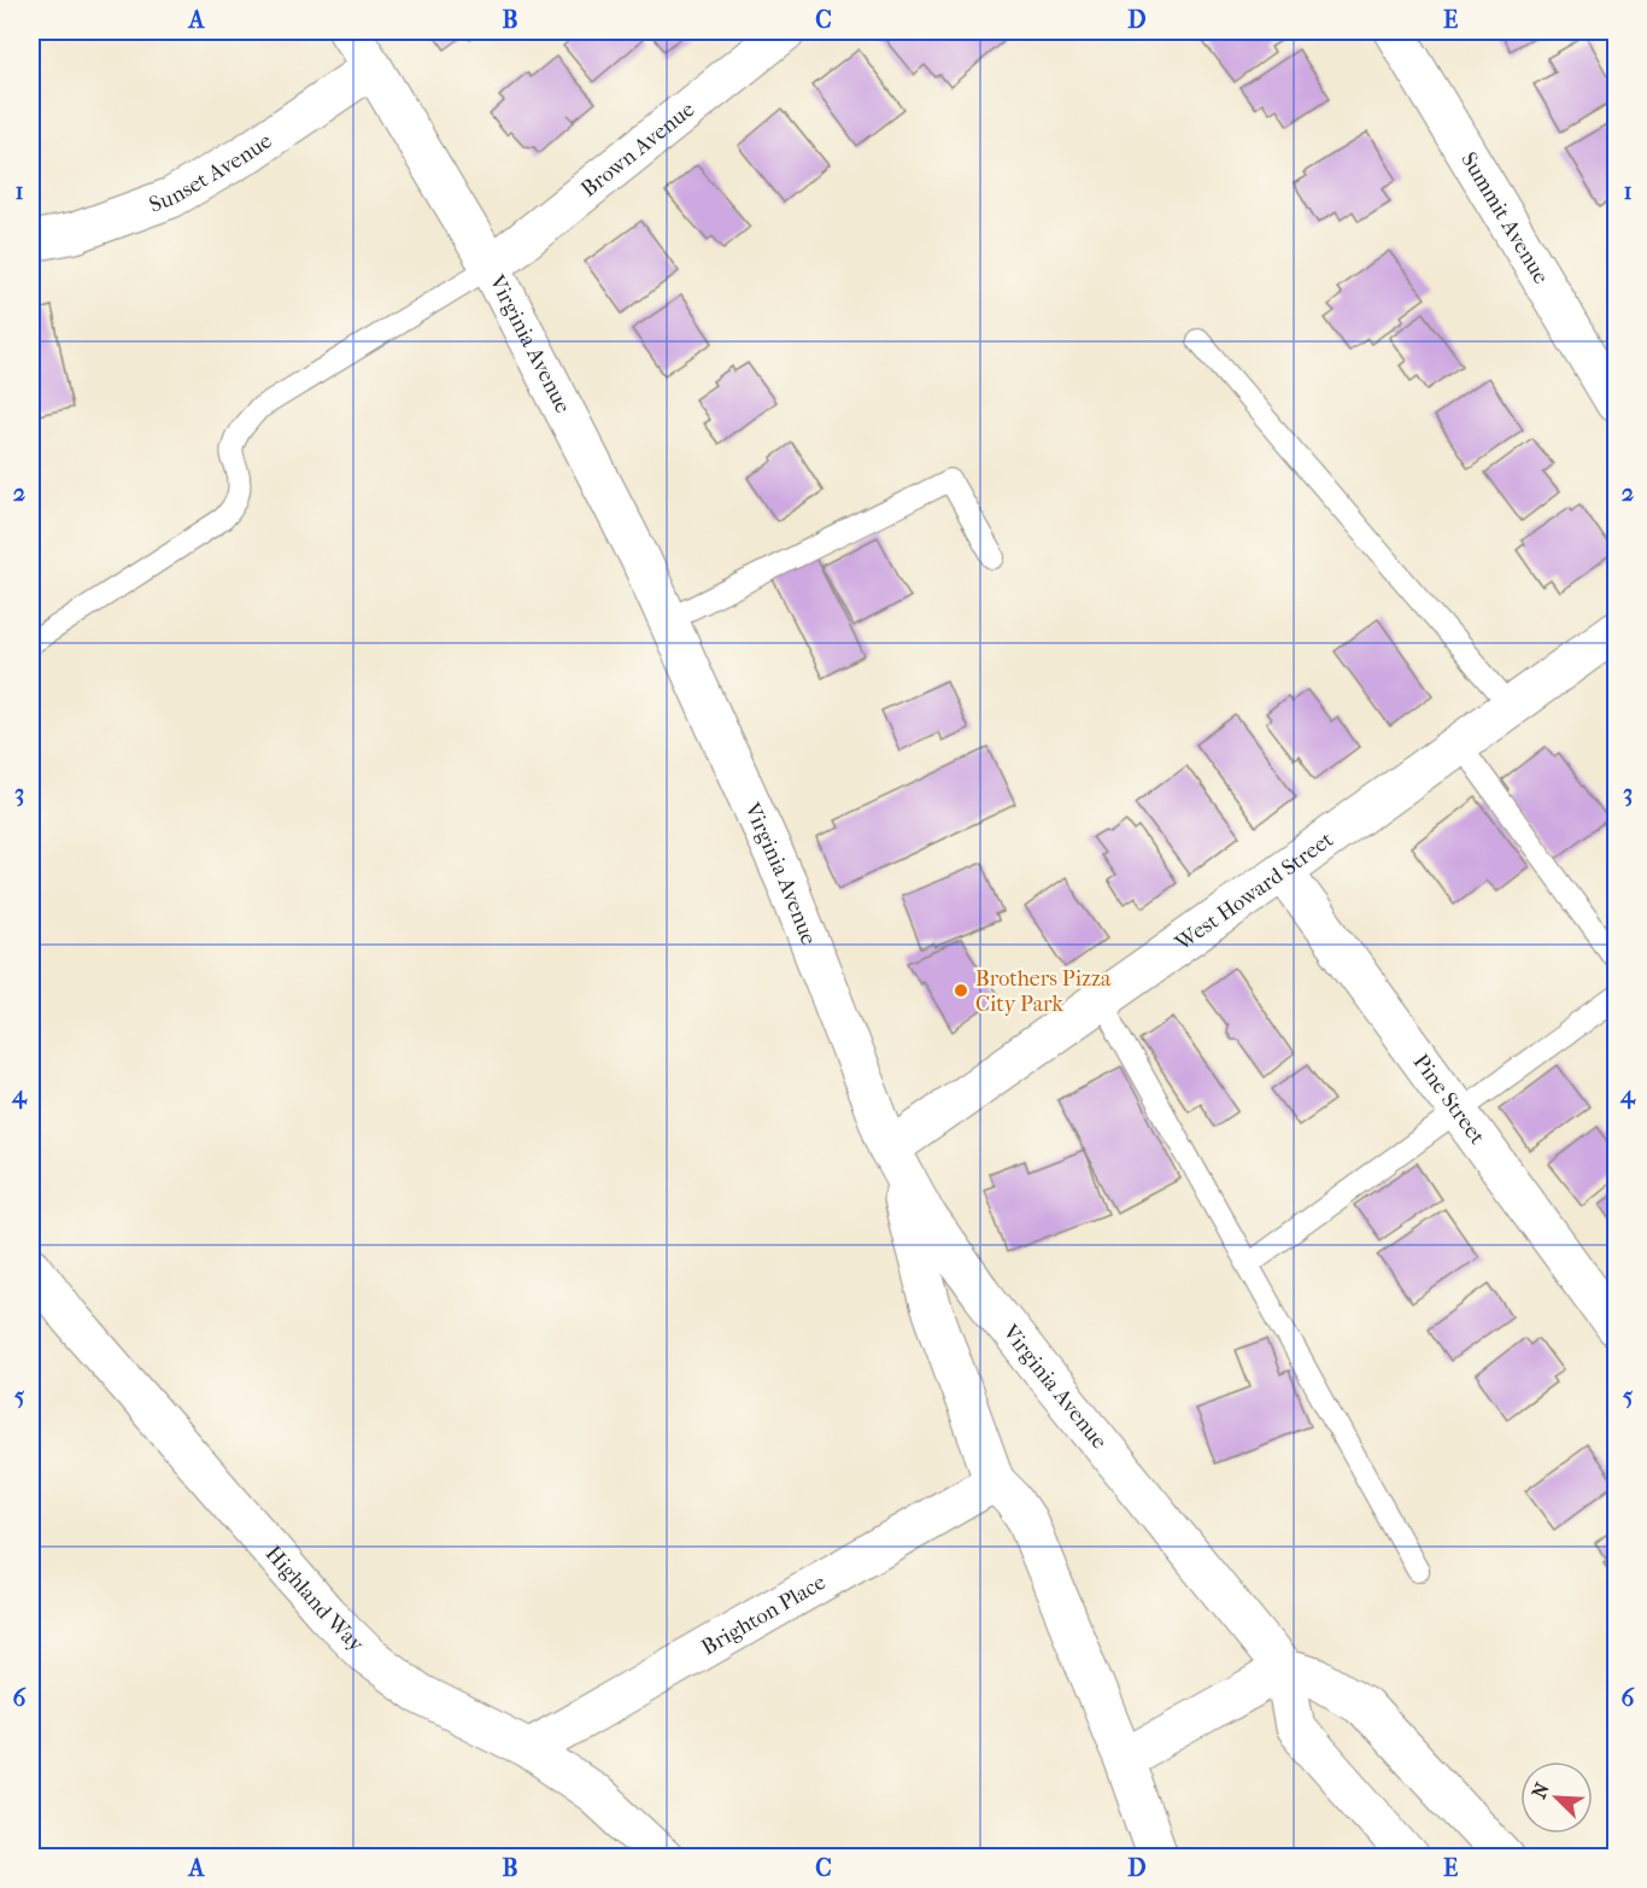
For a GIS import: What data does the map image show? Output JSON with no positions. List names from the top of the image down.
{
  "streets": {
    "street": [
      "Brown Avenue",
      "Sunset Avenue",
      "Summit Avenue",
      "Virginia Avenue",
      "West Howard Street",
      "Pine Street",
      "Highland Way",
      "Brighton Place"
    ]
  },
  "crossings": [
    ["Brown Avenue", "Virginia Avenue"],
    ["Sunset Avenue", "Virginia Avenue"],
    ["Virginia Avenue", "West Howard Street"],
    ["West Howard Street", "Pine Street"],
    ["Highland Way", "Brighton Place"]
  ],
  "places": ["Brothers Pizza City Park"],
  "north": "top left",
  "grid": {
    "columns": [
      "A",
      "B",
      "C",
      "D",
      "E"
    ],
    "rows": [
      "1",
      "2",
      "3",
      "4",
      "5",
      "6"
    ]
  }
}
